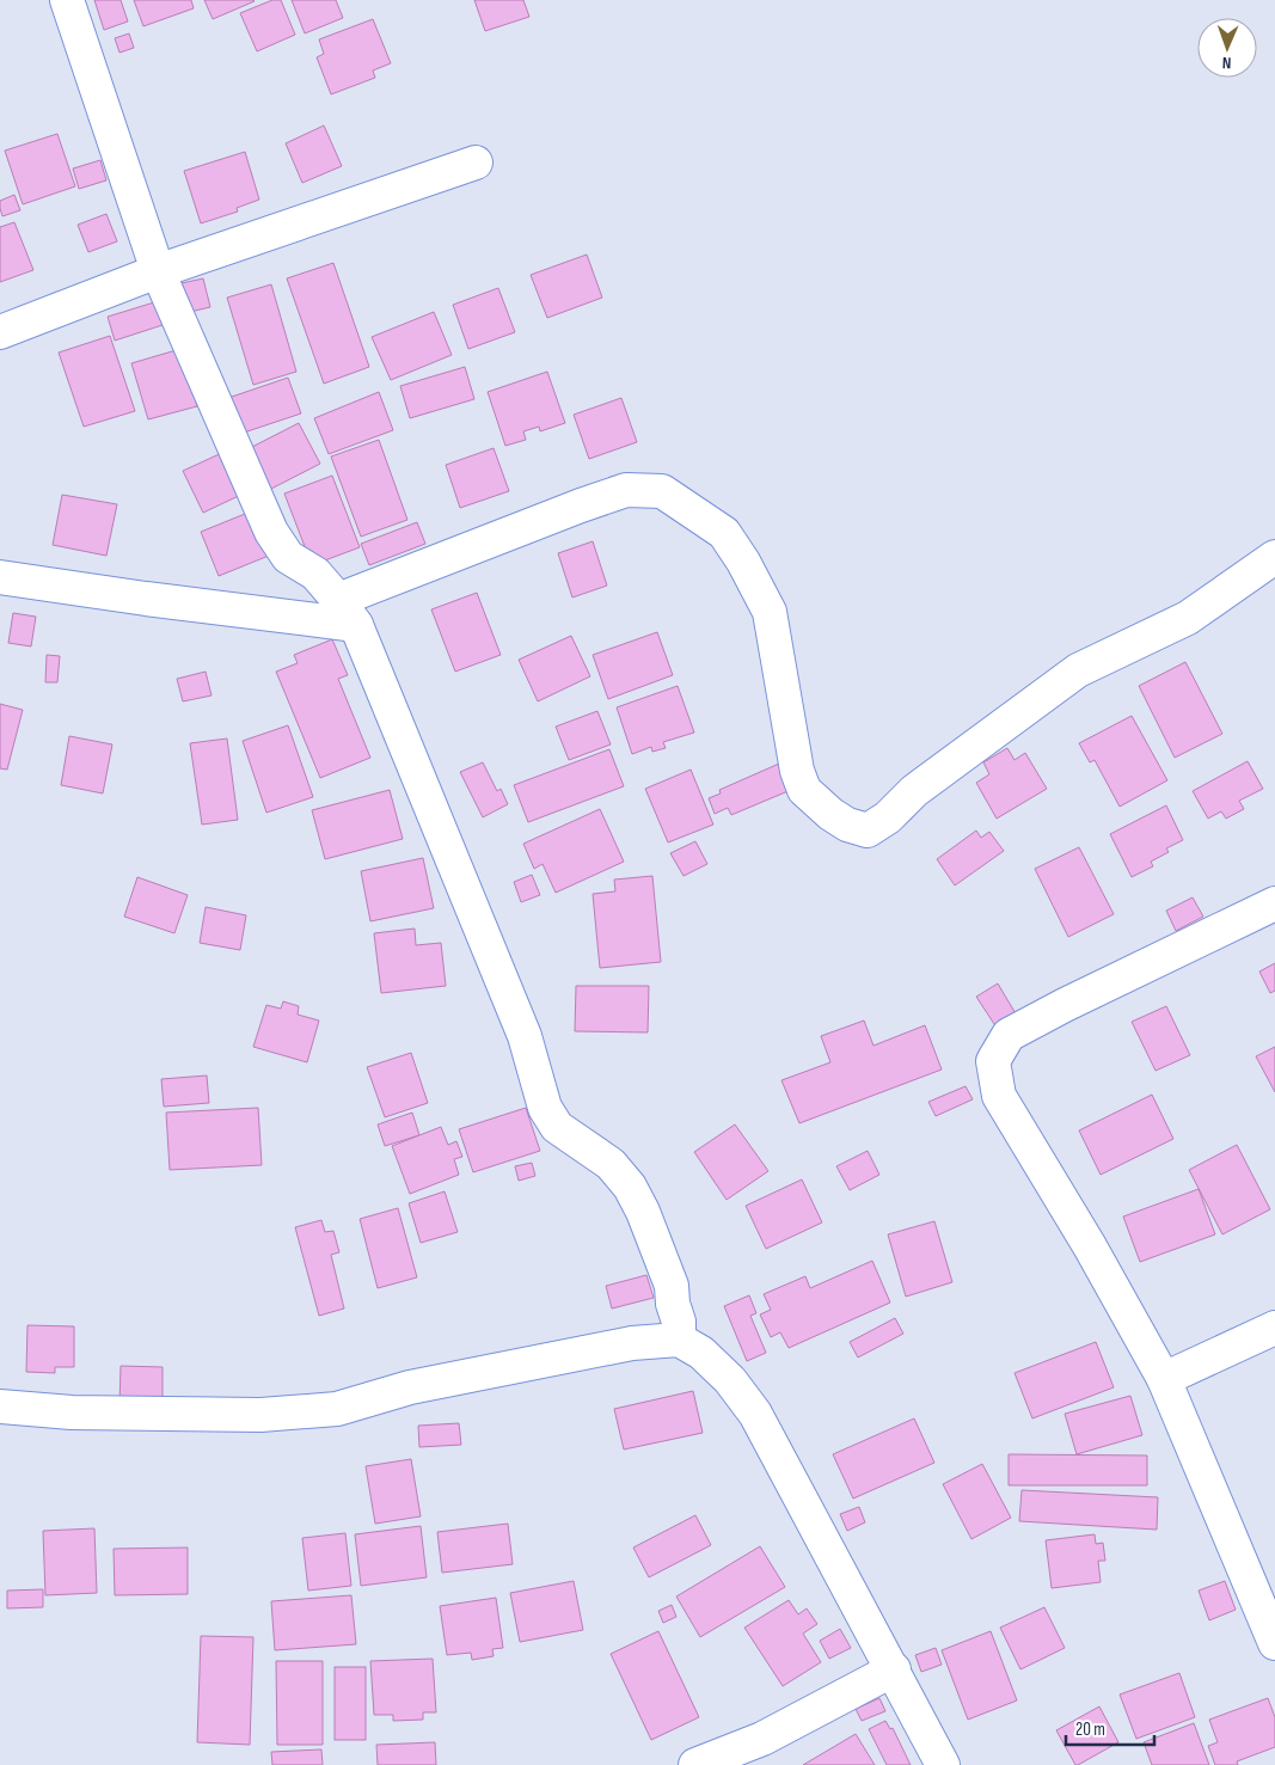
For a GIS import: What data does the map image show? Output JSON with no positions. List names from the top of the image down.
{
  "scale_bar": "20 m",
  "north": "bottom"
}
